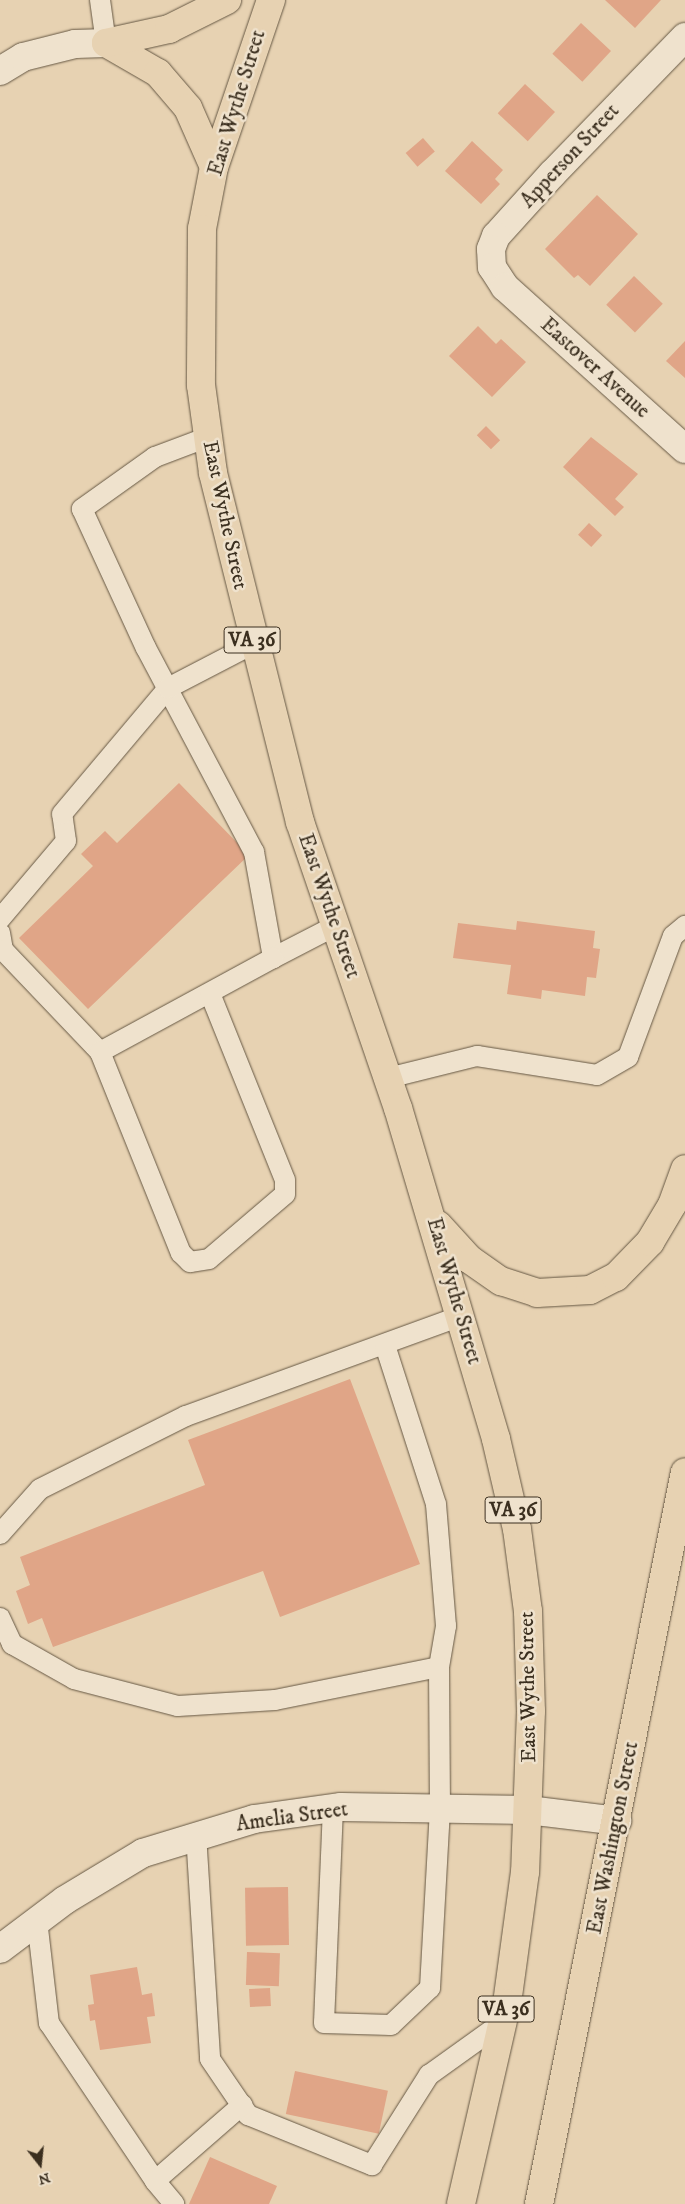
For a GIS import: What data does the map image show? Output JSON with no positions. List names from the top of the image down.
{
  "streets": {
    "highway": ["East Wythe Street", "VA 36", "East Washington Street"],
    "street": ["Apperson Street", "Eastover Avenue", "Amelia Street"]
  },
  "crossings": [
    ["East Wythe Street", "VA 36"],
    ["East Wythe Street", "Amelia Street"],
    ["Apperson Street", "Eastover Avenue"],
    ["VA 36", "Amelia Street"],
    ["Amelia Street", "East Washington Street"]
  ],
  "north": "bottom"
}
